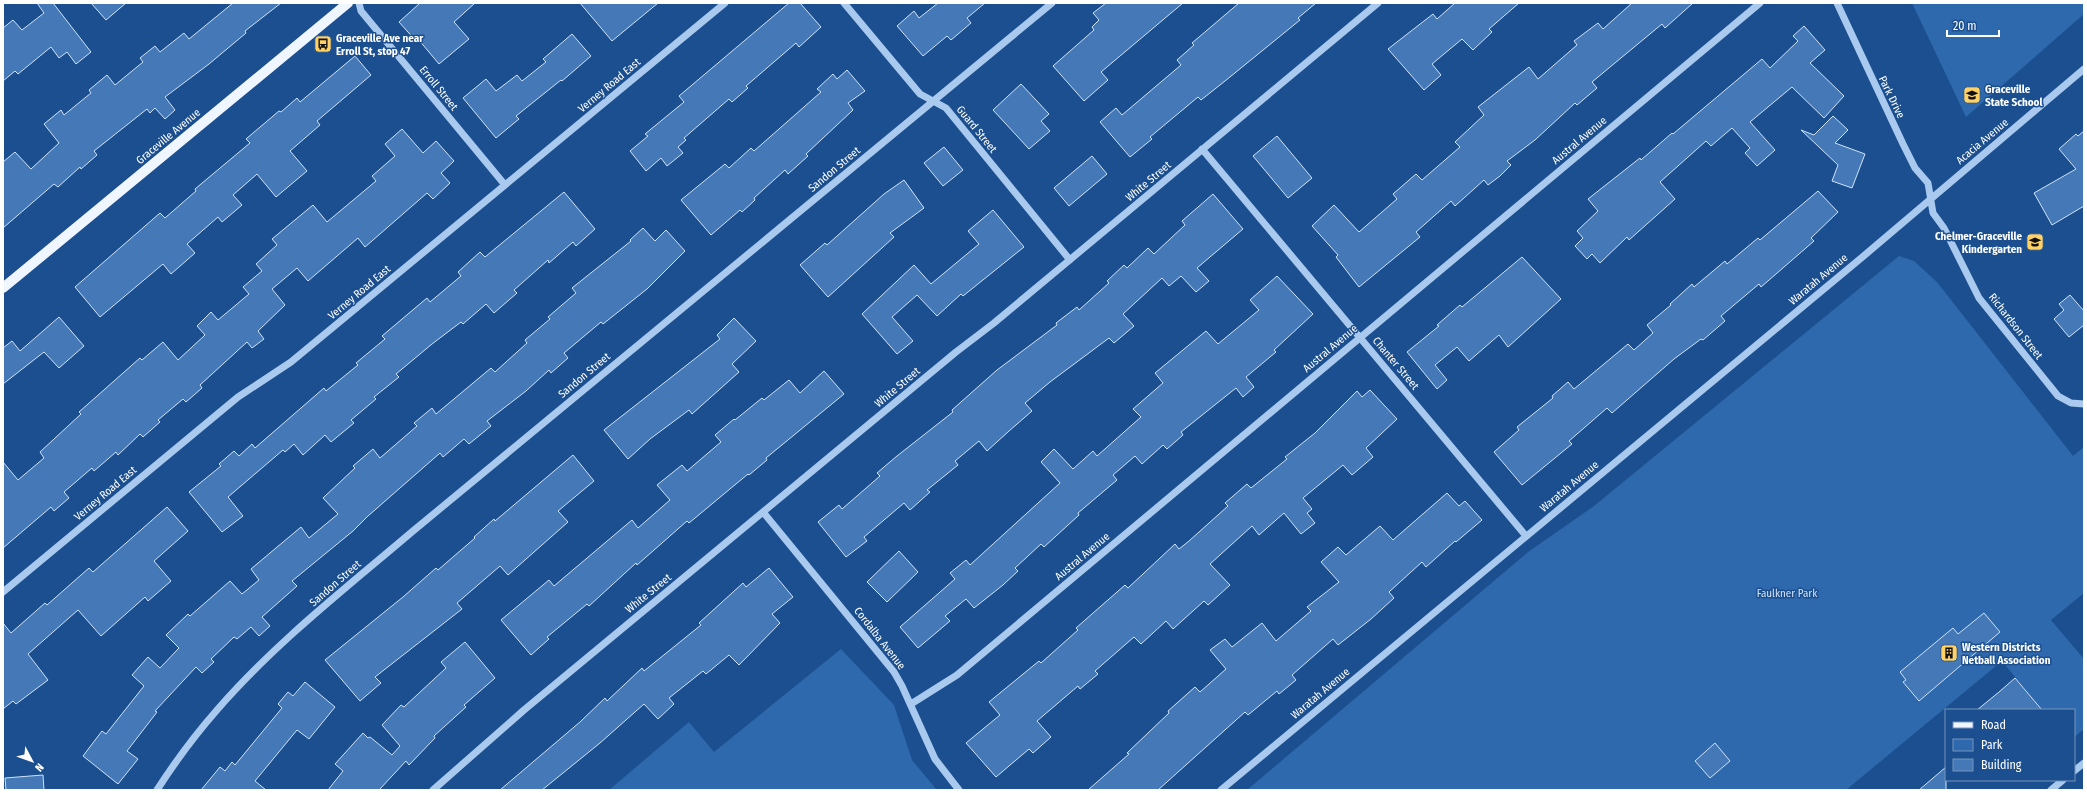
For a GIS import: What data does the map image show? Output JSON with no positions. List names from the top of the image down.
{
  "streets": {
    "main road": ["Graceville Avenue"],
    "street": [
      "Verney Road East",
      "Erroll Street",
      "Park Drive",
      "Guard Street",
      "Austral Avenue",
      "Acacia Avenue",
      "Sandon Street",
      "White Street",
      "Waratah Avenue",
      "Richardson Street",
      "Chanter Street",
      "Cordalba Avenue"
    ]
  },
  "crossings": [
    ["Verney Road East", "Erroll Street"],
    ["Park Drive", "Acacia Avenue"],
    ["Park Drive", "Waratah Avenue"],
    ["Park Drive", "Richardson Street"],
    ["Guard Street", "Sandon Street"],
    ["Guard Street", "White Street"],
    ["Austral Avenue", "Chanter Street"],
    ["Austral Avenue", "Cordalba Avenue"],
    ["Acacia Avenue", "Waratah Avenue"],
    ["Acacia Avenue", "Richardson Street"],
    ["White Street", "Chanter Street"],
    ["White Street", "Cordalba Avenue"],
    ["Waratah Avenue", "Richardson Street"],
    ["Waratah Avenue", "Chanter Street"]
  ],
  "parks": ["Faulkner Park"],
  "places": {
    "bus stop": ["Graceville Ave near Erroll St, stop 47"],
    "school or university": ["Graceville State School", "Chelmer-Graceville Kindergarten"],
    "building": ["Western Districts Netball Association"]
  },
  "legend": ["Road", "Park", "Building"],
  "scale_bar": "20 m",
  "north": "bottom right"
}
